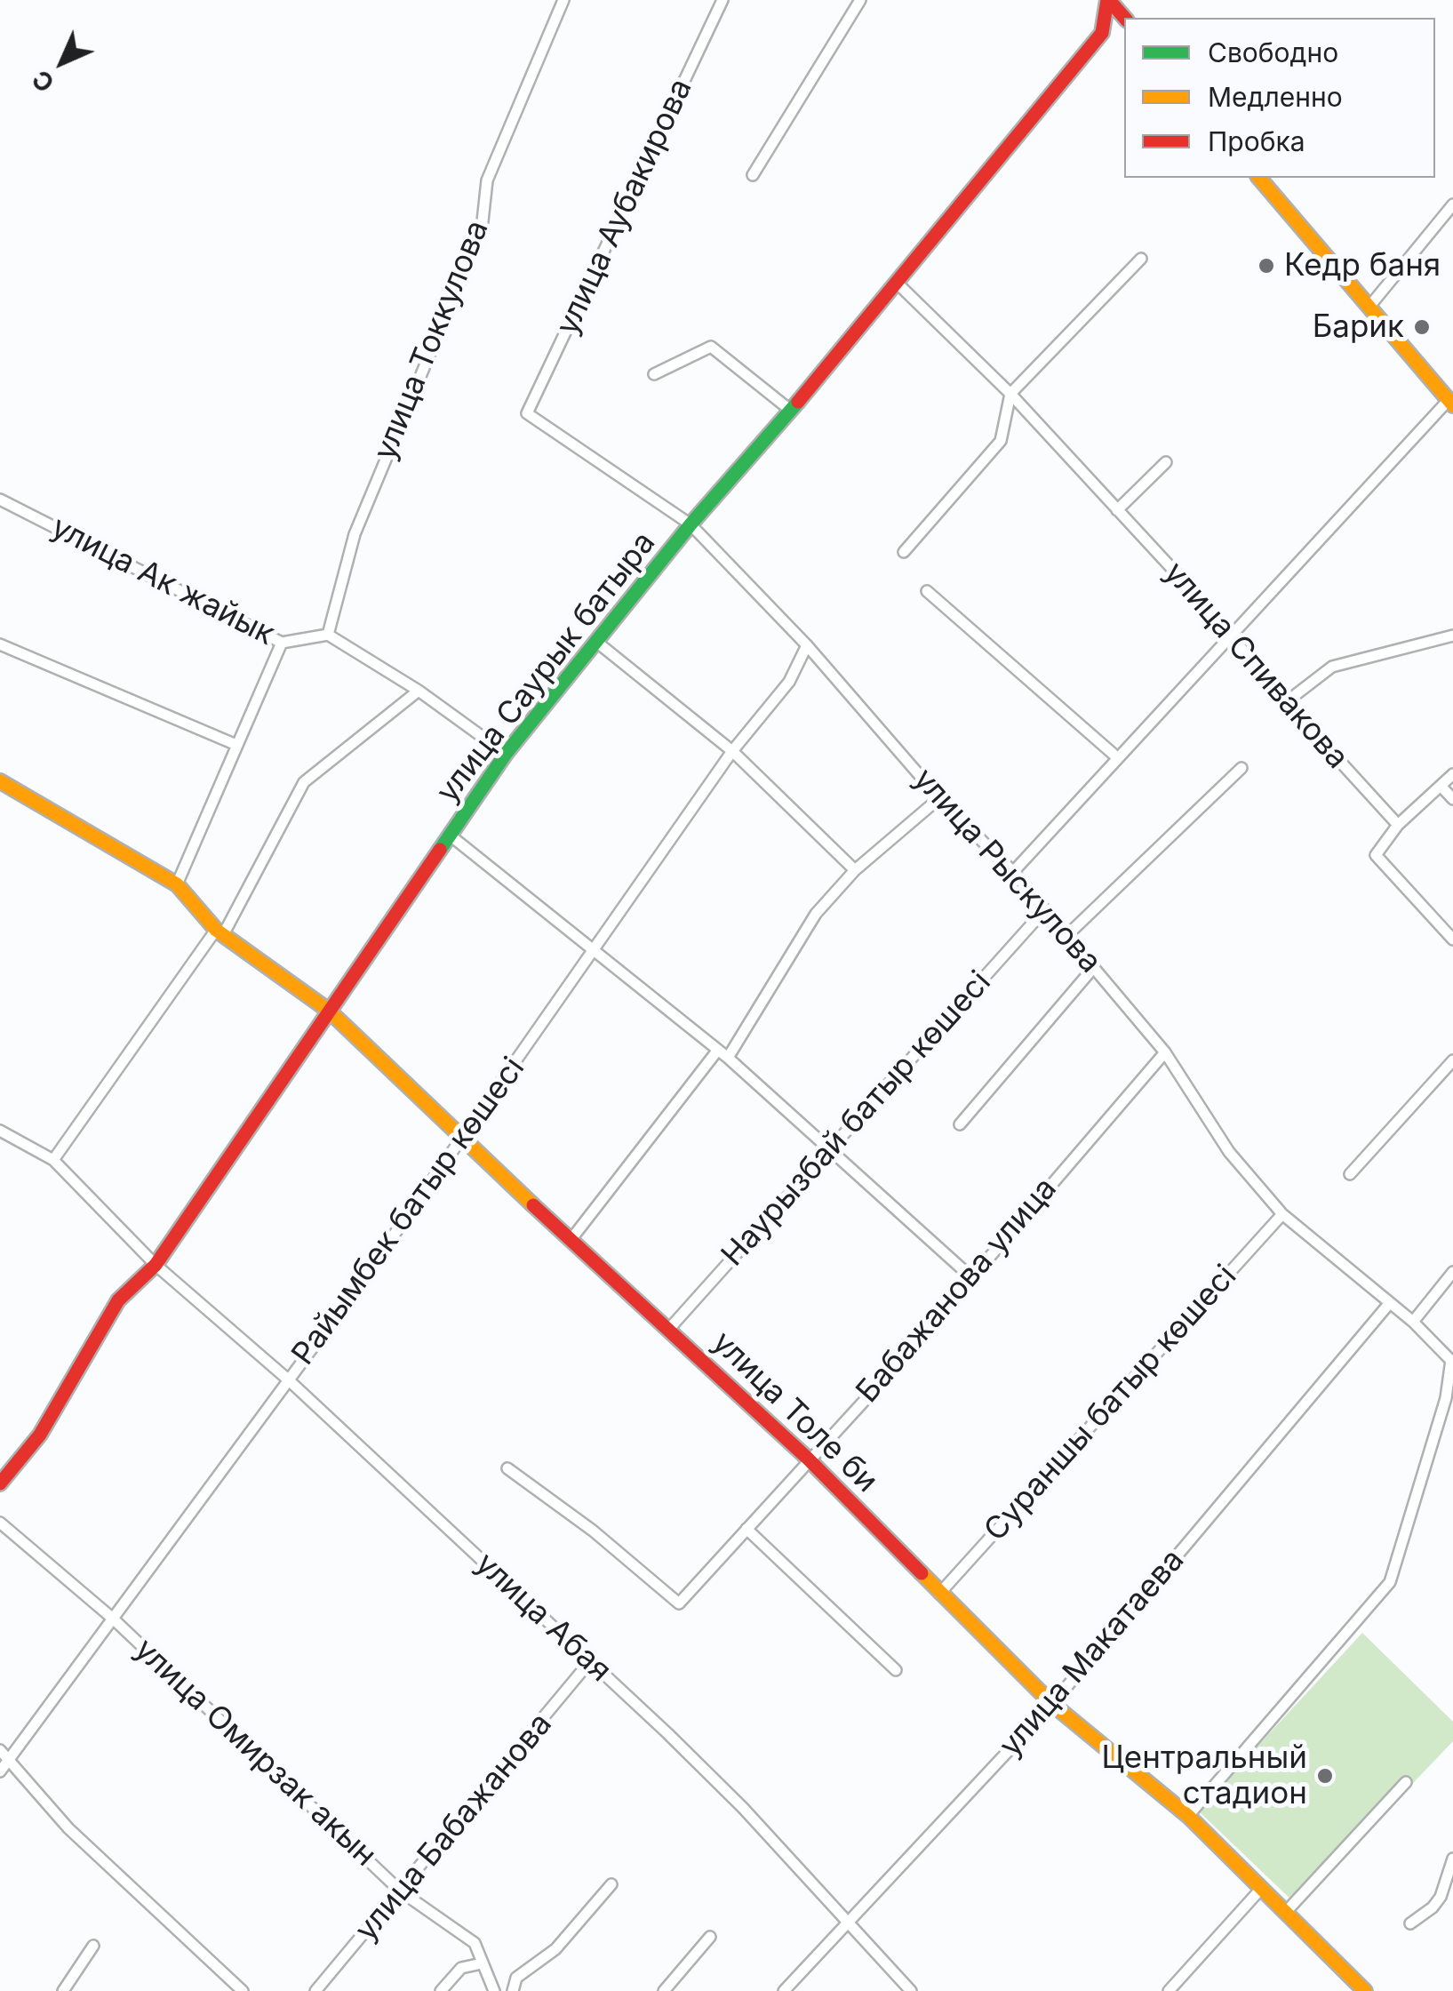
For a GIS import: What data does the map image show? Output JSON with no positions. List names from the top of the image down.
{
  "streets": {
    "street": [
      "улица Аубакирова",
      "улица Токкулова",
      "улица Ак жайык",
      "улица Спивакова",
      "улица Саурык батыра",
      "улица Рыскулова",
      "Наурызбай батыр көшесі",
      "Райымбек батыр көшесі",
      "Бабажанова улица",
      "Сураншы батыр көшесі",
      "улица Толе би",
      "улица Абая",
      "улица Макатаева",
      "улица Омирзак акын",
      "улица Бабажанова"
    ]
  },
  "crossings": [
    ["улица Аубакирова", "улица Рыскулова"],
    ["улица Токкулова", "улица Ак жайык"],
    ["улица Спивакова", "улица Саурык батыра"],
    ["улица Саурык батыра", "улица Рыскулова"],
    ["улица Саурык батыра", "улица Толе би"],
    ["улица Саурык батыра", "улица Абая"],
    ["улица Рыскулова", "Наурызбай батыр көшесі"],
    ["улица Рыскулова", "Райымбек батыр көшесі"],
    ["улица Рыскулова", "Бабажанова улица"],
    ["улица Рыскулова", "Сураншы батыр көшесі"],
    ["улица Рыскулова", "улица Макатаева"],
    ["Наурызбай батыр көшесі", "улица Толе би"],
    ["Райымбек батыр көшесі", "улица Толе би"],
    ["Райымбек батыр көшесі", "улица Абая"],
    ["Райымбек батыр көшесі", "улица Омирзак акын"],
    ["Бабажанова улица", "улица Толе би"],
    ["Сураншы батыр көшесі", "улица Толе би"],
    ["улица Толе би", "улица Макатаева"],
    ["улица Абая", "улица Макатаева"],
    ["улица Абая", "улица Бабажанова"],
    ["улица Омирзак акын", "улица Бабажанова"]
  ],
  "places": ["Кедр баня", "Барик", "Центральный стадион"],
  "legend": ["Свободно", "Медленно", "Пробка"],
  "north": "bottom left"
}
